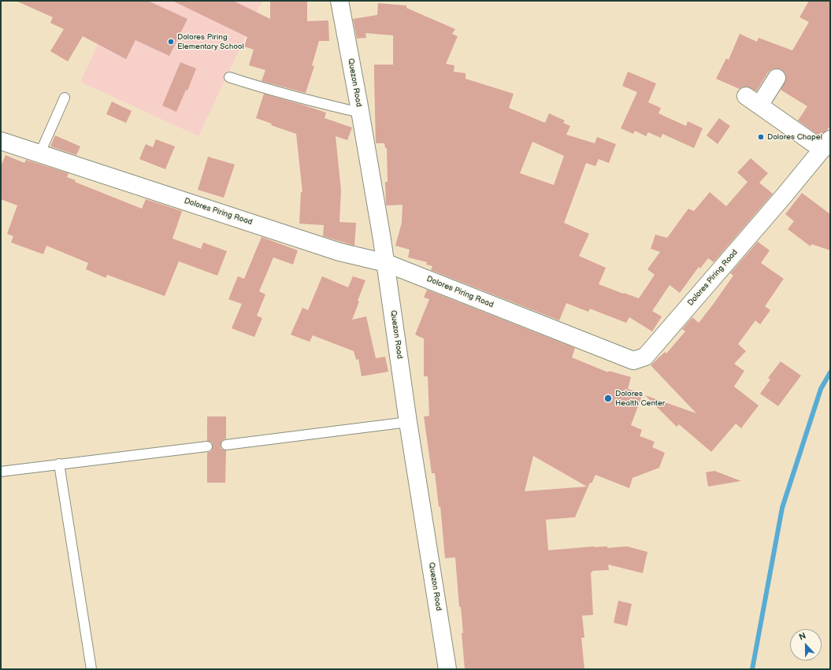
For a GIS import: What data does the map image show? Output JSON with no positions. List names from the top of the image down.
{
  "streets": {
    "street": ["Quezon Road", "Dolores Piring Road"]
  },
  "crossings": [
    ["Quezon Road", "Dolores Piring Road"]
  ],
  "places": ["Dolores Piring Elementary School", "Dolores Chapel", "Dolores Health Center"],
  "north": "top"
}
